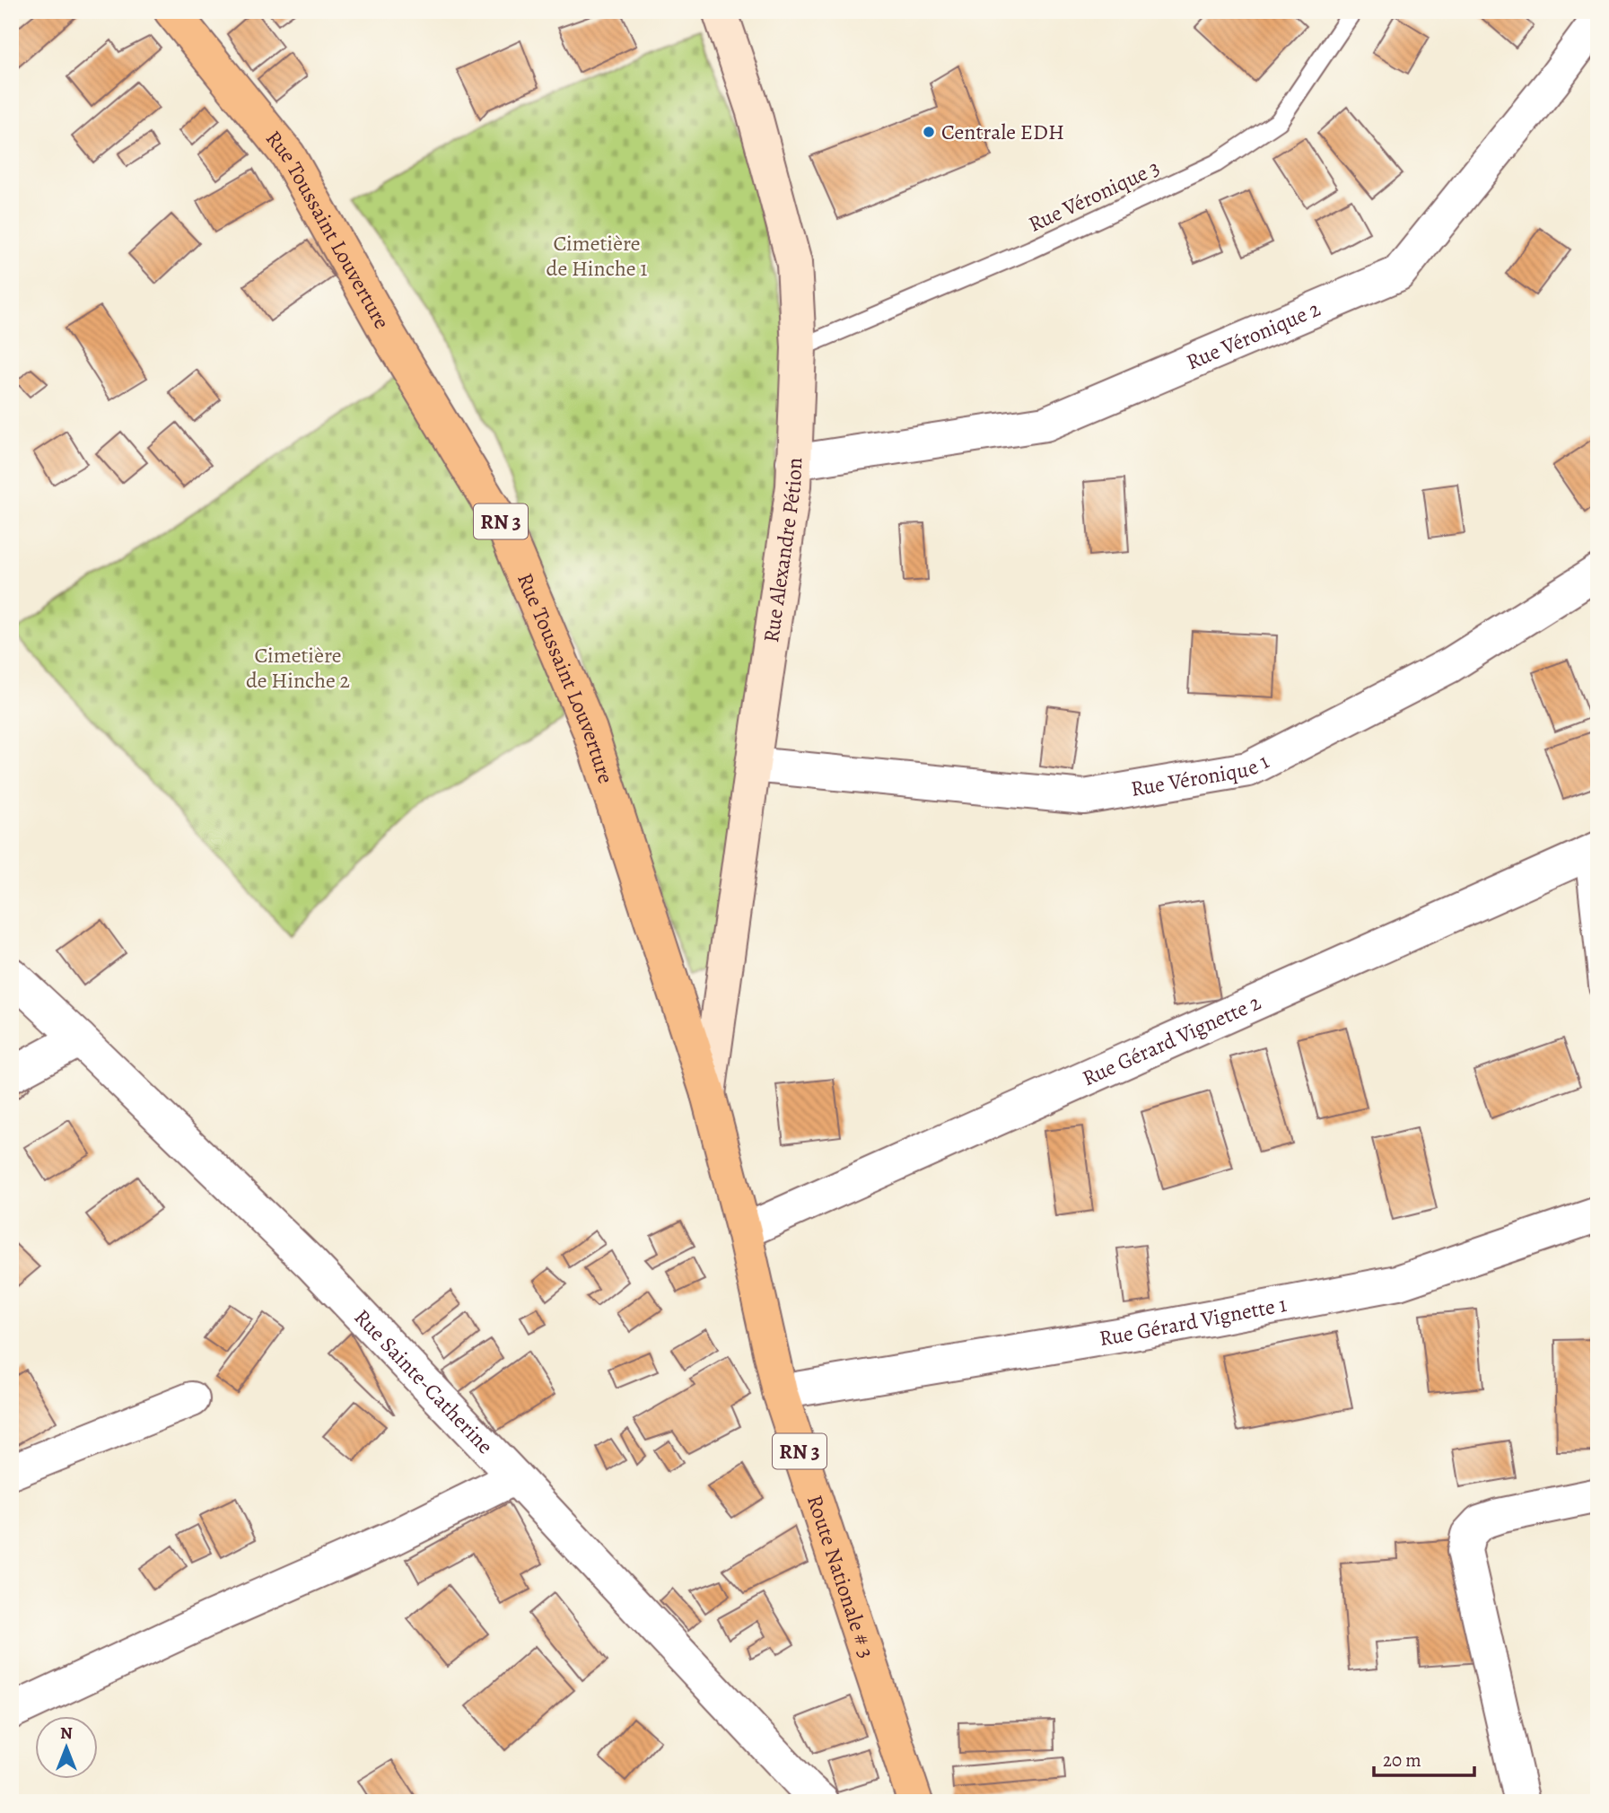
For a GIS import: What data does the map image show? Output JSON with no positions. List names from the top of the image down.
{
  "streets": {
    "main road": ["Rue Toussaint Louverture", "RN 3", "Route Nationale # 3"],
    "street": [
      "Rue Véronique 2",
      "Rue Alexandre Pétion",
      "Rue Véronique 1",
      "Rue Gérard Vignette 2",
      "Rue Gérard Vignette 1",
      "Rue Sainte-Catherine"
    ],
    "lane": ["Rue Véronique 3"]
  },
  "crossings": [
    ["Rue Véronique 3", "Rue Alexandre Pétion"],
    ["Rue Toussaint Louverture", "Rue Alexandre Pétion"],
    ["Rue Toussaint Louverture", "Route Nationale # 3"],
    ["Rue Véronique 2", "Rue Alexandre Pétion"],
    ["Rue Alexandre Pétion", "Rue Véronique 1"],
    ["Rue Alexandre Pétion", "Route Nationale # 3"],
    ["Rue Gérard Vignette 2", "Route Nationale # 3"],
    ["Rue Gérard Vignette 1", "Route Nationale # 3"]
  ],
  "parks": ["Cimetière de Hinche 1", "Cimetière de Hinche 2"],
  "places": ["Centrale EDH"],
  "scale_bar": "20 m",
  "north": "top"
}
